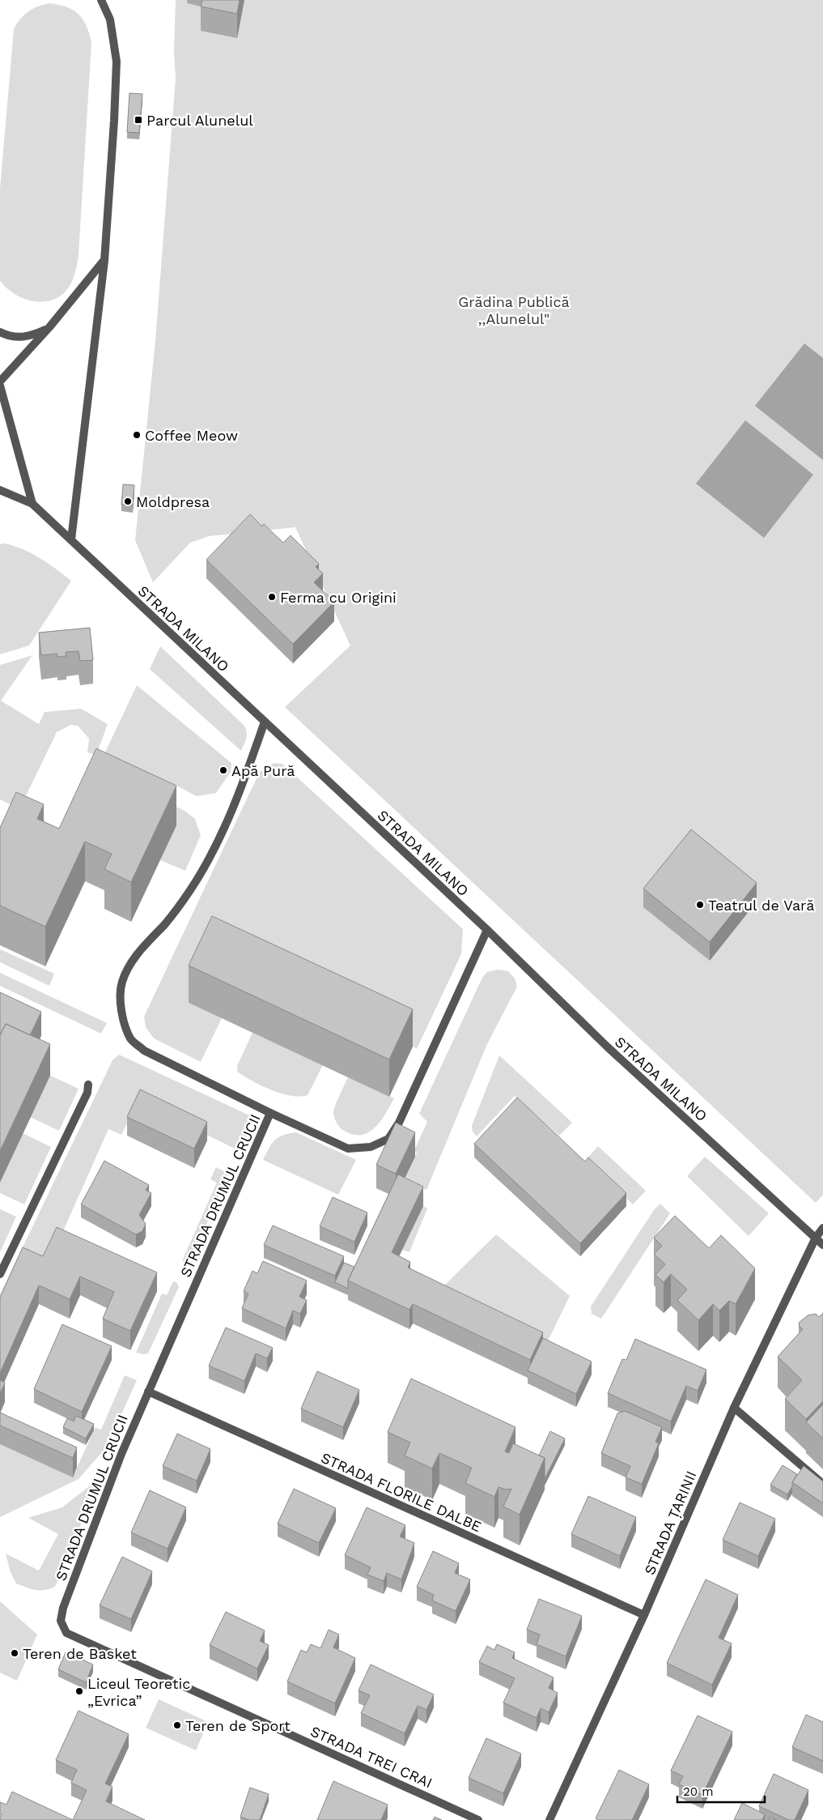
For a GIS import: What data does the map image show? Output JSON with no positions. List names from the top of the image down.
{
  "streets": {
    "street": [
      "STRADA MILANO",
      "STRADA DRUMUL CRUCII",
      "STRADA FLORILE DALBE",
      "STRADA ȚARINII",
      "STRADA TREI CRAI"
    ]
  },
  "crossings": [
    ["STRADA MILANO", "STRADA DRUMUL CRUCII"],
    ["STRADA MILANO", "STRADA ȚARINII"],
    ["STRADA DRUMUL CRUCII", "STRADA FLORILE DALBE"],
    ["STRADA DRUMUL CRUCII", "STRADA TREI CRAI"],
    ["STRADA FLORILE DALBE", "STRADA ȚARINII"]
  ],
  "parks": ["Grădina Publică ,,Alunelul\""],
  "places": {
    "transit": ["Parcul Alunelul"],
    "other": [
      "Coffee Meow",
      "Moldpresa",
      "Ferma cu Origini",
      "Apă Pură",
      "Teatrul de Vară",
      "Teren de Basket",
      "Liceul Teoretic „Evrica”",
      "Teren de Sport"
    ]
  },
  "scale_bar": "20 m"
}
